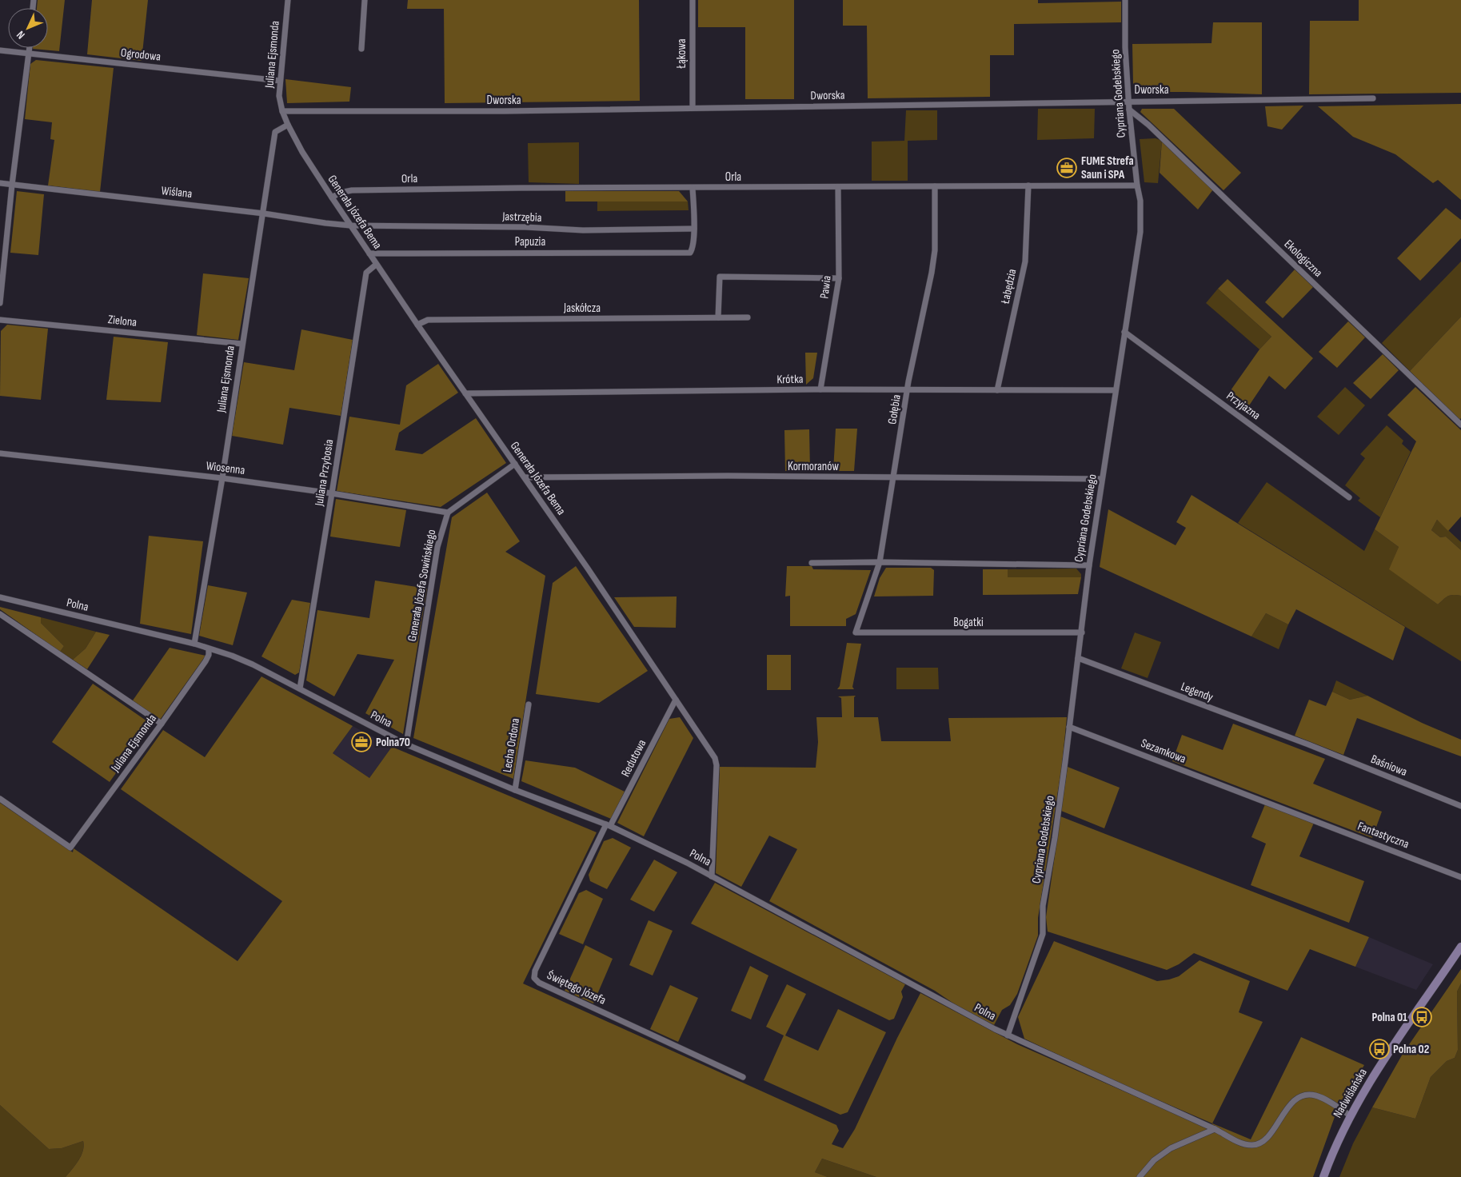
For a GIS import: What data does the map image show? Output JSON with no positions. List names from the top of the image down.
{
  "streets": {
    "main road": ["Nadwiślańska"],
    "street": [
      "Łąkowa",
      "Ogrodowa",
      "Juliana Ejsmonda",
      "Dworska",
      "Cypriana Godebskiego",
      "Orla",
      "Wiślana",
      "Generała Józefa Bema",
      "Jastrzębia",
      "Papuzia",
      "Ekologiczna",
      "Łabędzia",
      "Pawia",
      "Jaskółcza",
      "Zielona",
      "Krótka",
      "Przyjazna",
      "Gołębia",
      "Kormoranów",
      "Wiosenna",
      "Juliana Przybosia",
      "Generała Józefa Sowińskiego",
      "Polna",
      "Bogatki",
      "Legendy",
      "Lecha Ordona",
      "Sezamkowa",
      "Redutowa",
      "Baśniowa",
      "Fantastyczna",
      "Świętego Józefa"
    ]
  },
  "crossings": [
    ["Łąkowa", "Dworska"],
    ["Ogrodowa", "Juliana Ejsmonda"],
    ["Juliana Ejsmonda", "Dworska"],
    ["Juliana Ejsmonda", "Wiślana"],
    ["Juliana Ejsmonda", "Generała Józefa Bema"],
    ["Juliana Ejsmonda", "Zielona"],
    ["Juliana Ejsmonda", "Wiosenna"],
    ["Juliana Ejsmonda", "Polna"],
    ["Dworska", "Cypriana Godebskiego"],
    ["Dworska", "Generała Józefa Bema"],
    ["Cypriana Godebskiego", "Orla"],
    ["Cypriana Godebskiego", "Ekologiczna"],
    ["Cypriana Godebskiego", "Krótka"],
    ["Cypriana Godebskiego", "Przyjazna"],
    ["Cypriana Godebskiego", "Kormoranów"],
    ["Cypriana Godebskiego", "Polna"],
    ["Cypriana Godebskiego", "Bogatki"],
    ["Cypriana Godebskiego", "Legendy"],
    ["Cypriana Godebskiego", "Sezamkowa"],
    ["Orla", "Generała Józefa Bema"],
    ["Orla", "Łabędzia"],
    ["Orla", "Pawia"],
    ["Orla", "Gołębia"],
    ["Wiślana", "Generała Józefa Bema"],
    ["Wiślana", "Jastrzębia"],
    ["Generała Józefa Bema", "Jastrzębia"],
    ["Generała Józefa Bema", "Papuzia"],
    ["Generała Józefa Bema", "Jaskółcza"],
    ["Generała Józefa Bema", "Krótka"],
    ["Generała Józefa Bema", "Kormoranów"],
    ["Generała Józefa Bema", "Juliana Przybosia"],
    ["Generała Józefa Bema", "Polna"],
    ["Generała Józefa Bema", "Redutowa"],
    ["Jastrzębia", "Papuzia"],
    ["Łabędzia", "Krótka"],
    ["Pawia", "Krótka"],
    ["Krótka", "Gołębia"],
    ["Gołębia", "Kormoranów"],
    ["Gołębia", "Bogatki"],
    ["Wiosenna", "Juliana Przybosia"],
    ["Wiosenna", "Generała Józefa Sowińskiego"],
    ["Juliana Przybosia", "Polna"],
    ["Generała Józefa Sowińskiego", "Polna"],
    ["Polna", "Lecha Ordona"],
    ["Polna", "Redutowa"],
    ["Polna", "Świętego Józefa"],
    ["Polna", "Nadwiślańska"],
    ["Legendy", "Baśniowa"],
    ["Sezamkowa", "Fantastyczna"],
    ["Redutowa", "Świętego Józefa"]
  ],
  "places": {
    "office": ["FUME Strefa Saun i SPA", "Polna70"],
    "bus stop": ["Polna 01", "Polna 02"]
  },
  "north": "bottom left"
}
